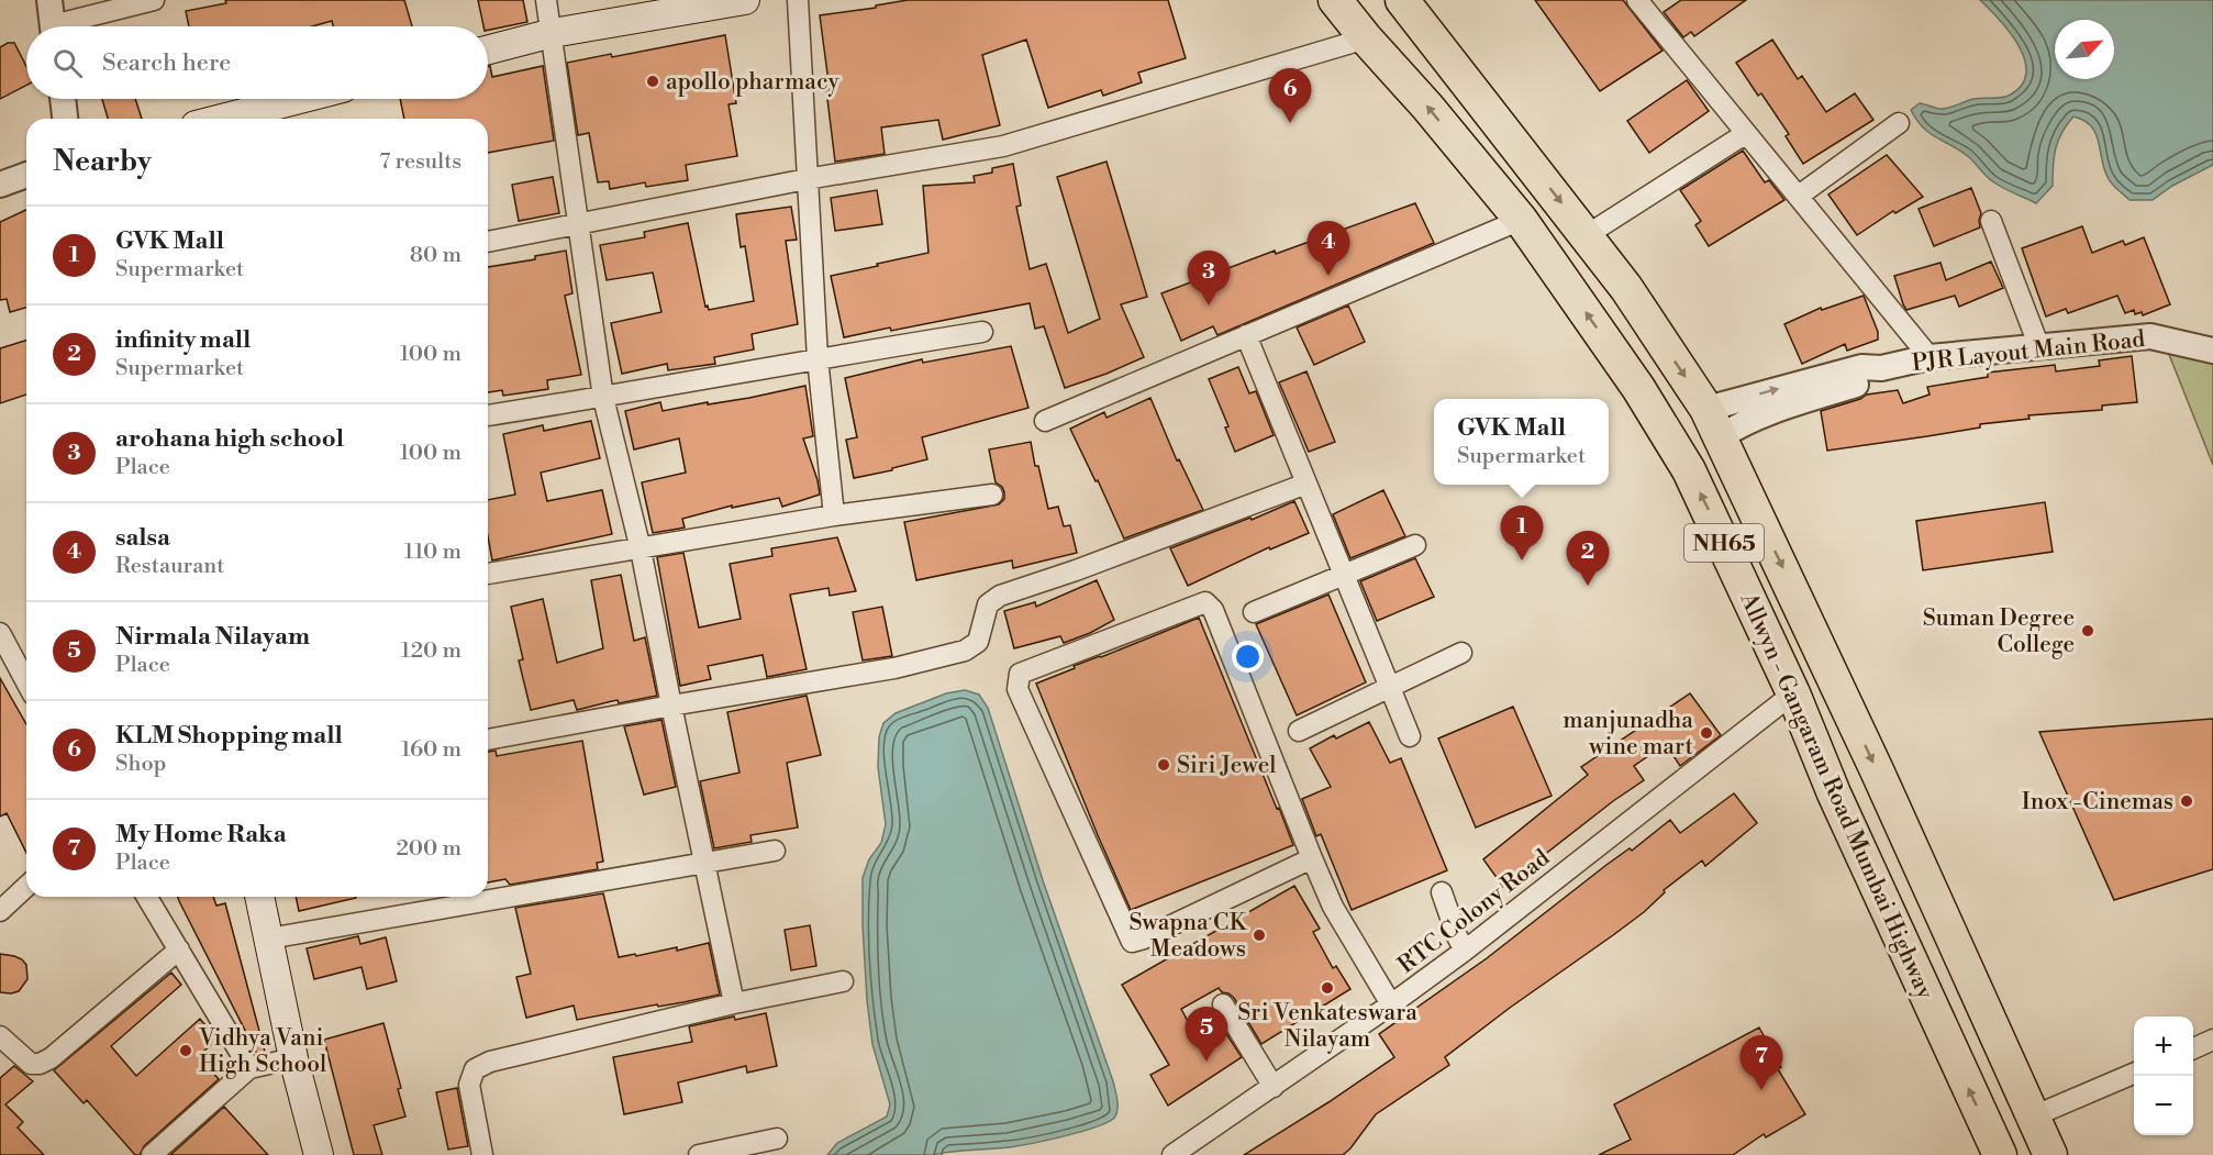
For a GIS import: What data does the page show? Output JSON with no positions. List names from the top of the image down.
{
  "streets": {
    "highway": ["NH65", "Allwyn - Gangaram Road Mumbai Highway"],
    "street": ["PJR Layout Main Road", "RTC Colony Road"]
  },
  "crossings": [
    ["PJR Layout Main Road", "Allwyn - Gangaram Road Mumbai Highway"],
    ["Allwyn - Gangaram Road Mumbai Highway", "RTC Colony Road"]
  ],
  "places": [
    "apollo pharmacy",
    "Suman Degree College",
    "manjunadha wine mart",
    "Siri Jewel",
    "Inox -Cinemas",
    "Swapna CK Meadows",
    "Sri Venkateswara Nilayam",
    "Vidhya Vani High School"
  ],
  "north": "top right",
  "page": {
    "search": "Search here",
    "pins": [
      "6",
      "4",
      "3",
      "1",
      "2",
      "5",
      "7"
    ],
    "heading": ["Nearby", "7 results"],
    "list": [
      {
        "mark": "1",
        "name": "GVK Mall",
        "note": "Supermarket",
        "value": "80 m"
      },
      {
        "mark": "2",
        "name": "infinity mall",
        "note": "Supermarket",
        "value": "100 m"
      },
      {
        "mark": "3",
        "name": "arohana high school",
        "note": "Place",
        "value": "100 m"
      },
      {
        "mark": "4",
        "name": "salsa",
        "note": "Restaurant",
        "value": "110 m"
      },
      {
        "mark": "5",
        "name": "Nirmala Nilayam",
        "note": "Place",
        "value": "120 m"
      },
      {
        "mark": "6",
        "name": "KLM Shopping mall",
        "note": "Shop",
        "value": "160 m"
      },
      {
        "mark": "7",
        "name": "My Home Raka",
        "note": "Place",
        "value": "200 m"
      }
    ],
    "popup": ["GVK Mall", "Supermarket"],
    "map_buttons": ["+", "−"]
  }
}
